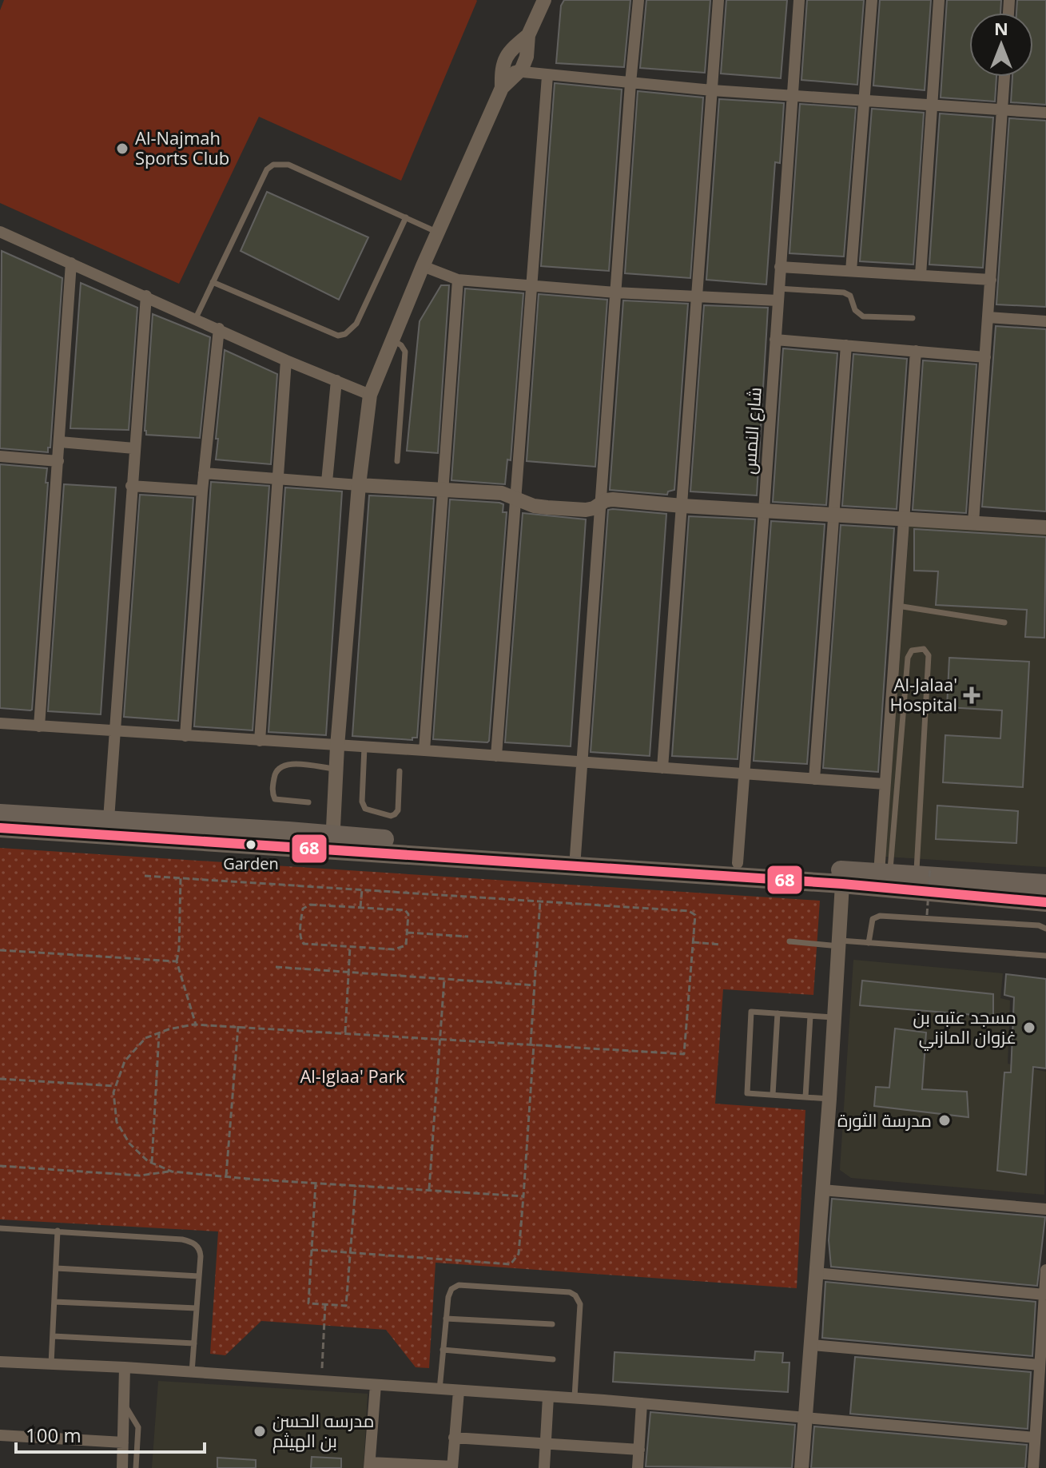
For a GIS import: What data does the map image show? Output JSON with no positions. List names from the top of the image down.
{
  "streets": {
    "street": ["شارع النمس"]
  },
  "parks": ["Al-Iglaa' Park"],
  "places": {
    "other": [
      "Al-Najmah Sports Club",
      "Garden",
      "مسجد عتبه بن غزوان المازني",
      "مدرسة الثورة",
      "مدرسه الحسن بن الهيثم"
    ],
    "health": ["Al-Jalaa' Hospital"]
  },
  "lines": ["transit line 68"],
  "scale_bar": "100 m",
  "north": "top"
}
